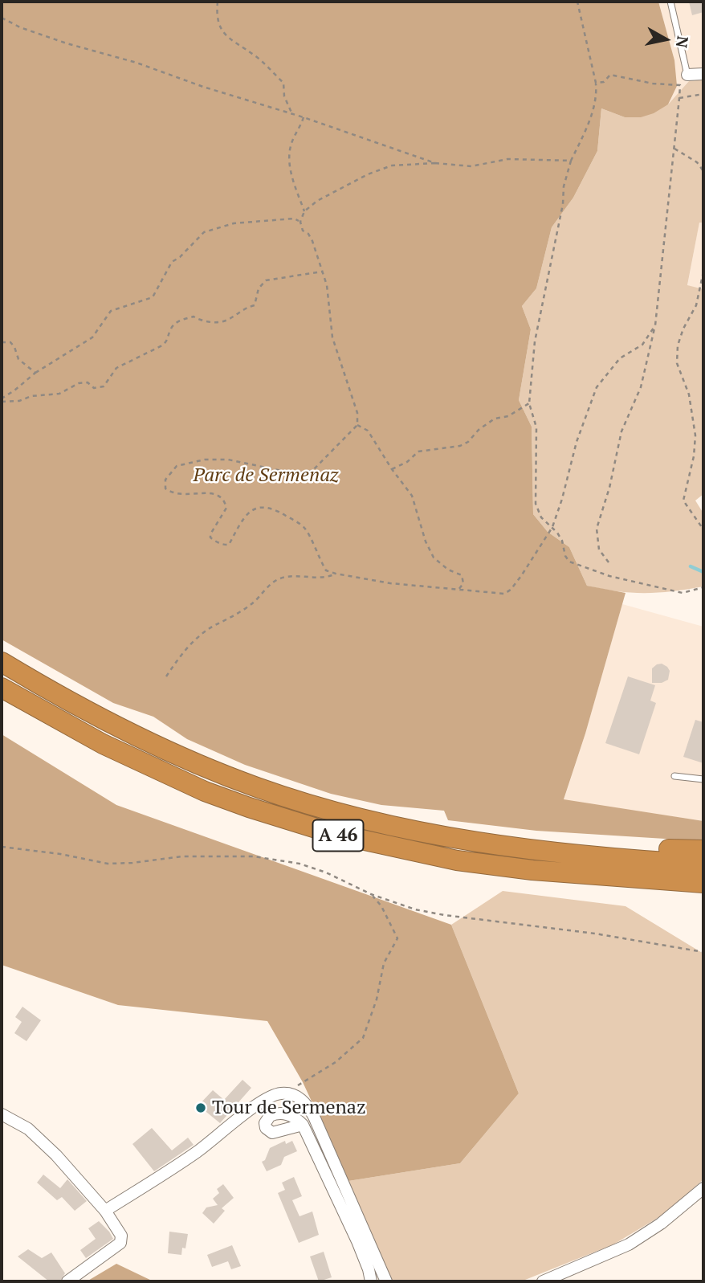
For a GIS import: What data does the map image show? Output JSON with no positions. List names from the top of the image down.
{
  "streets": {
    "highway": ["A 46"]
  },
  "parks": ["Parc de Sermenaz"],
  "places": ["Tour de Sermenaz"],
  "north": "right"
}
